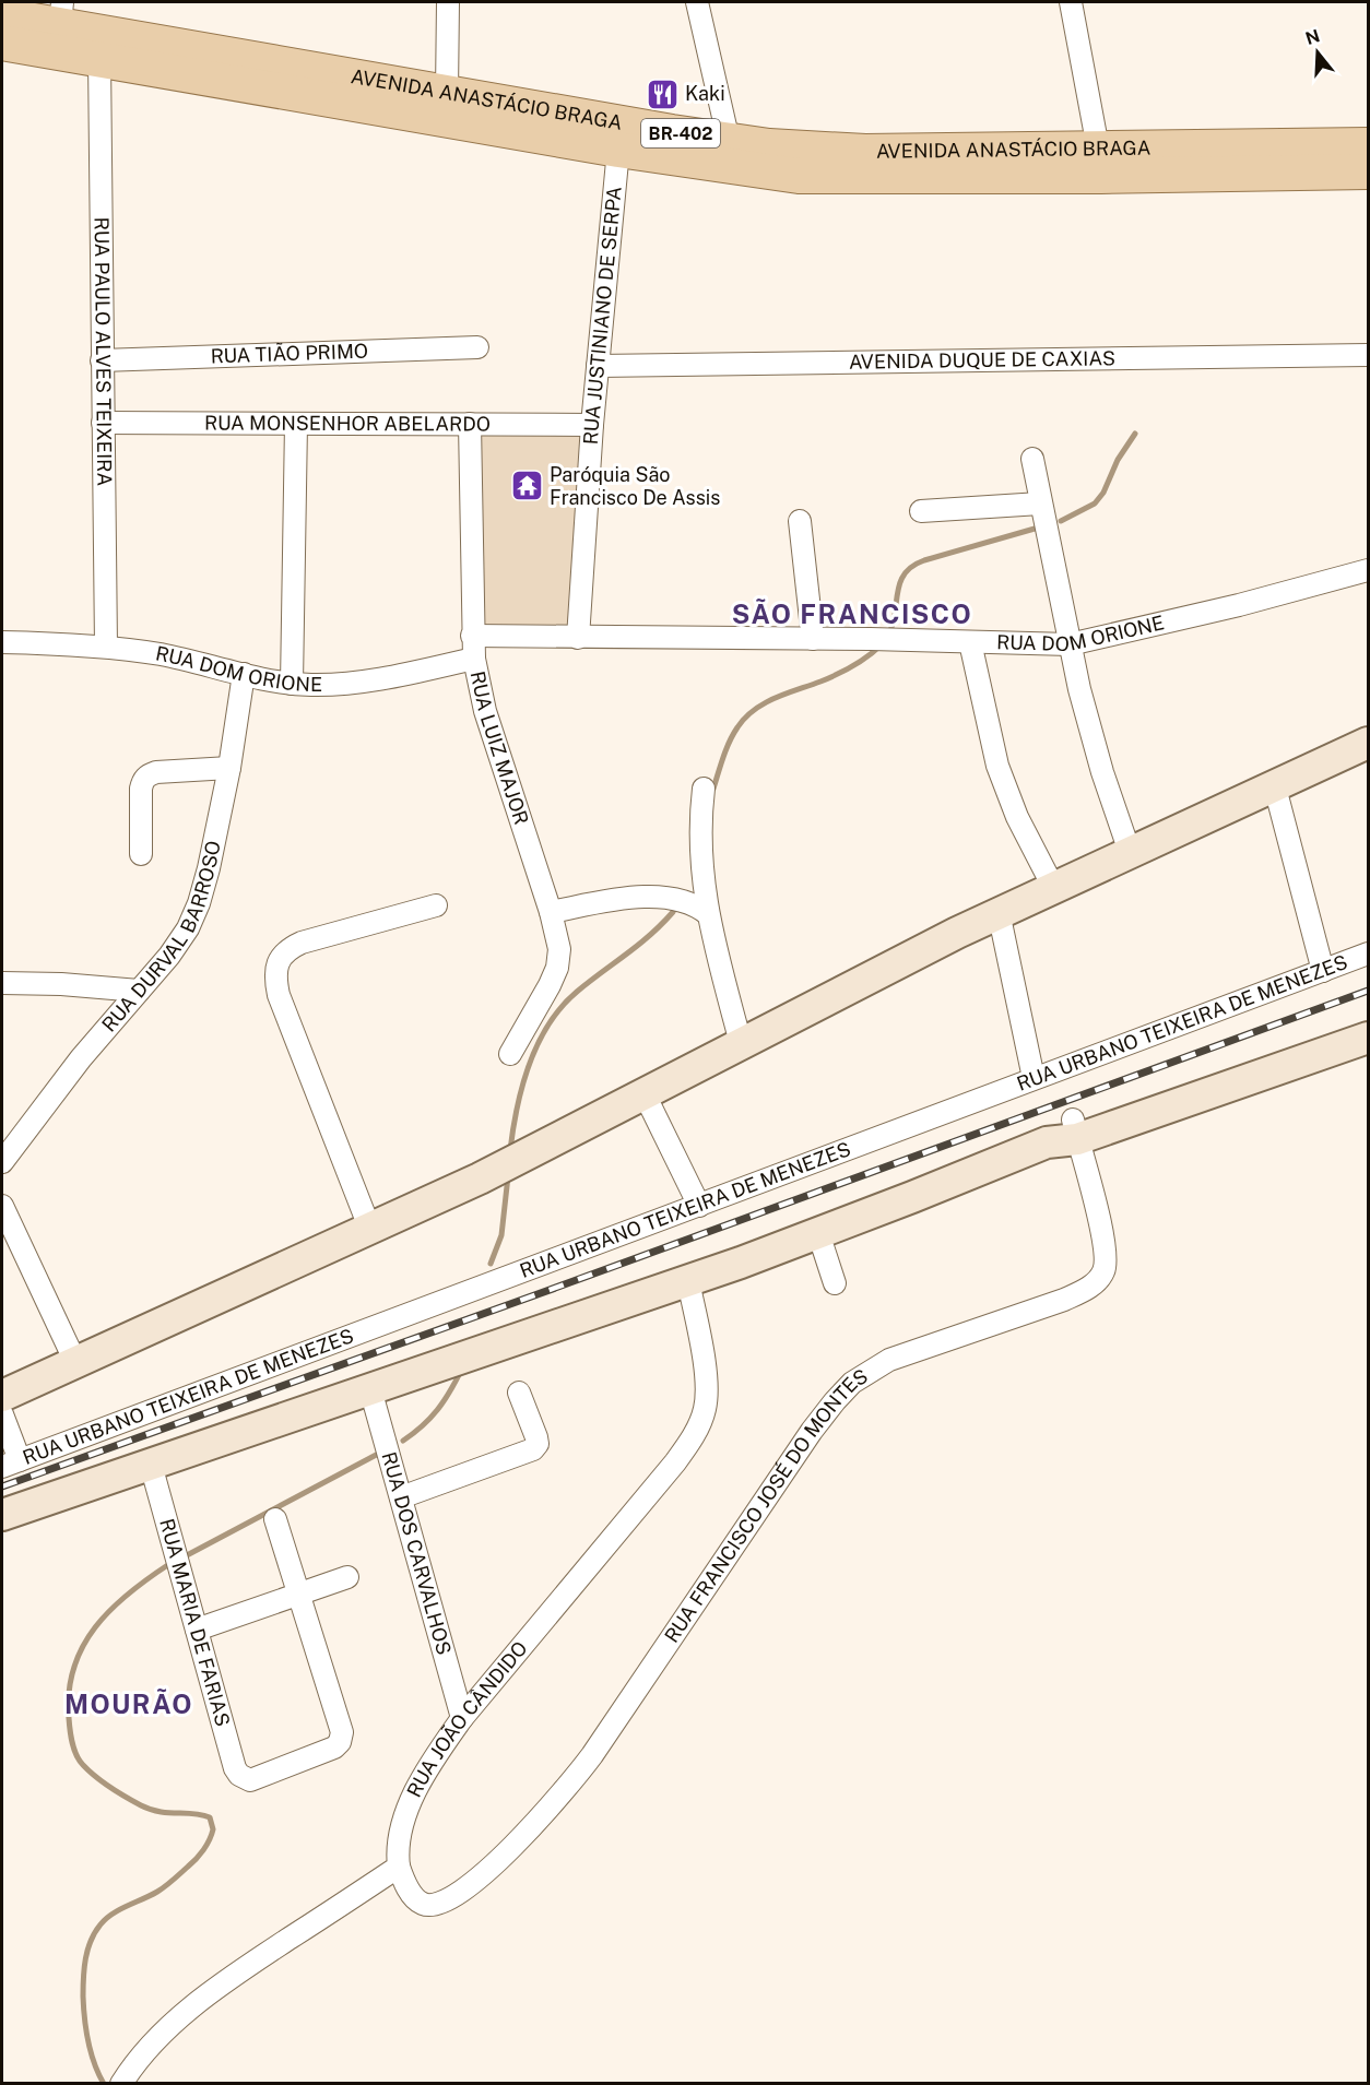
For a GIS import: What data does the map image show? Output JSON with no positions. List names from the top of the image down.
{
  "streets": {
    "main road": ["AVENIDA ANASTÁCIO BRAGA", "BR-402"],
    "street": [
      "RUA JUSTINIANO DE SERPA",
      "RUA PAULO ALVES TEIXEIRA",
      "RUA TIÃO PRIMO",
      "AVENIDA DUQUE DE CAXIAS",
      "RUA MONSENHOR ABELARDO",
      "RUA DOM ORIONE",
      "RUA LUIZ MAJOR",
      "RUA DURVAL BARROSO",
      "RUA URBANO TEIXEIRA DE MENEZES",
      "RUA FRANCISCO JOSÉ DO MONTES",
      "RUA DOS CARVALHOS",
      "RUA MARIA DE FARIAS",
      "RUA JOÃO CÂNDIDO"
    ]
  },
  "crossings": [
    ["AVENIDA ANASTÁCIO BRAGA", "RUA JUSTINIANO DE SERPA"],
    ["AVENIDA ANASTÁCIO BRAGA", "RUA PAULO ALVES TEIXEIRA"],
    ["RUA JUSTINIANO DE SERPA", "AVENIDA DUQUE DE CAXIAS"],
    ["RUA JUSTINIANO DE SERPA", "RUA MONSENHOR ABELARDO"],
    ["RUA JUSTINIANO DE SERPA", "RUA DOM ORIONE"],
    ["RUA PAULO ALVES TEIXEIRA", "RUA TIÃO PRIMO"],
    ["RUA PAULO ALVES TEIXEIRA", "RUA MONSENHOR ABELARDO"],
    ["RUA PAULO ALVES TEIXEIRA", "RUA DOM ORIONE"],
    ["RUA MONSENHOR ABELARDO", "RUA LUIZ MAJOR"],
    ["RUA DOM ORIONE", "RUA LUIZ MAJOR"],
    ["RUA DOM ORIONE", "RUA DURVAL BARROSO"],
    ["RUA FRANCISCO JOSÉ DO MONTES", "RUA JOÃO CÂNDIDO"],
    ["RUA DOS CARVALHOS", "RUA JOÃO CÂNDIDO"]
  ],
  "districts": ["SÃO FRANCISCO", "MOURÃO"],
  "places": {
    "restaurant": ["Kaki"],
    "temple": ["Paróquia São Francisco De Assis"]
  },
  "north": "top"
}
